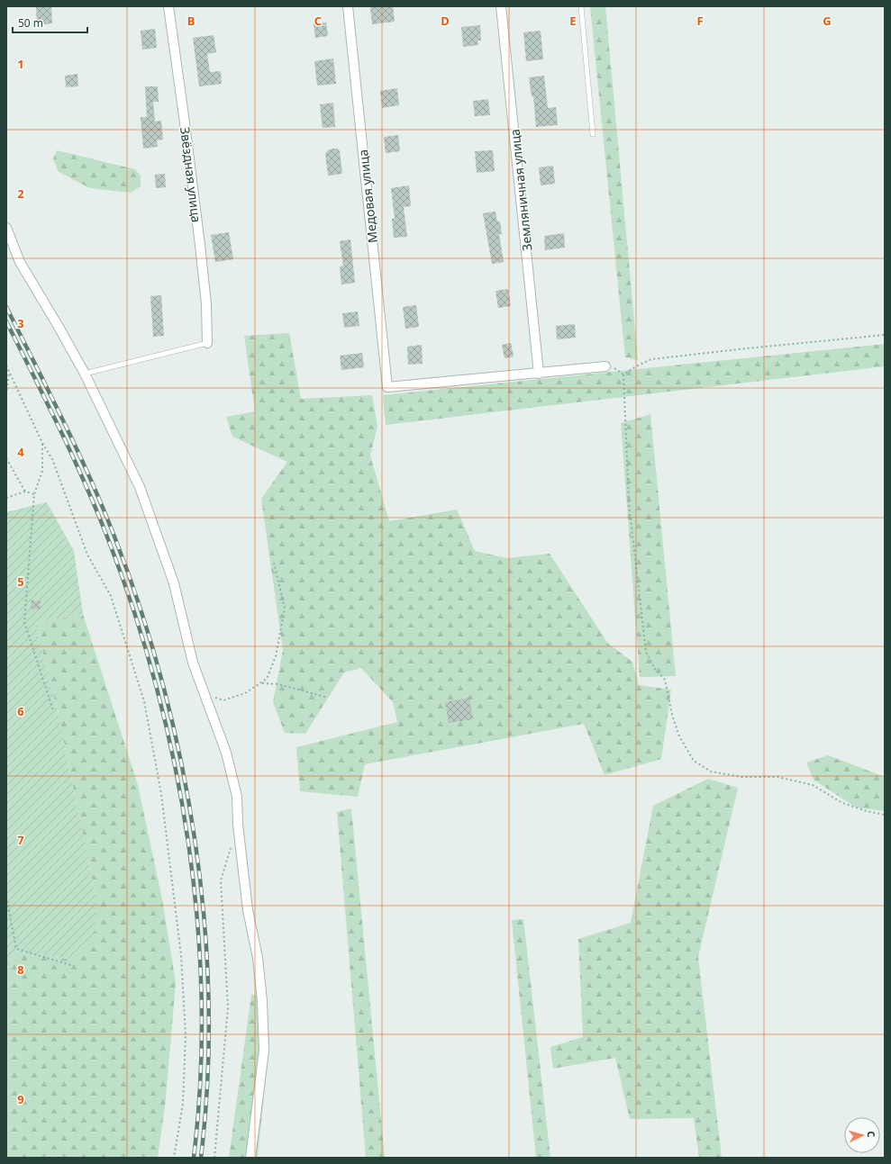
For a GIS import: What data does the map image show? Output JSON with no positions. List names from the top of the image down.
{
  "streets": {
    "street": ["Звёздная улица", "Земляничная улица", "Медовая улица"]
  },
  "crossings": [
    ["Земляничная улица", "Медовая улица"]
  ],
  "scale_bar": "50 m",
  "north": "right",
  "grid": {
    "columns": [
      "B",
      "C",
      "D",
      "E",
      "F",
      "G"
    ],
    "rows": [
      "1",
      "2",
      "3",
      "4",
      "5",
      "6",
      "7",
      "8",
      "9"
    ]
  }
}
